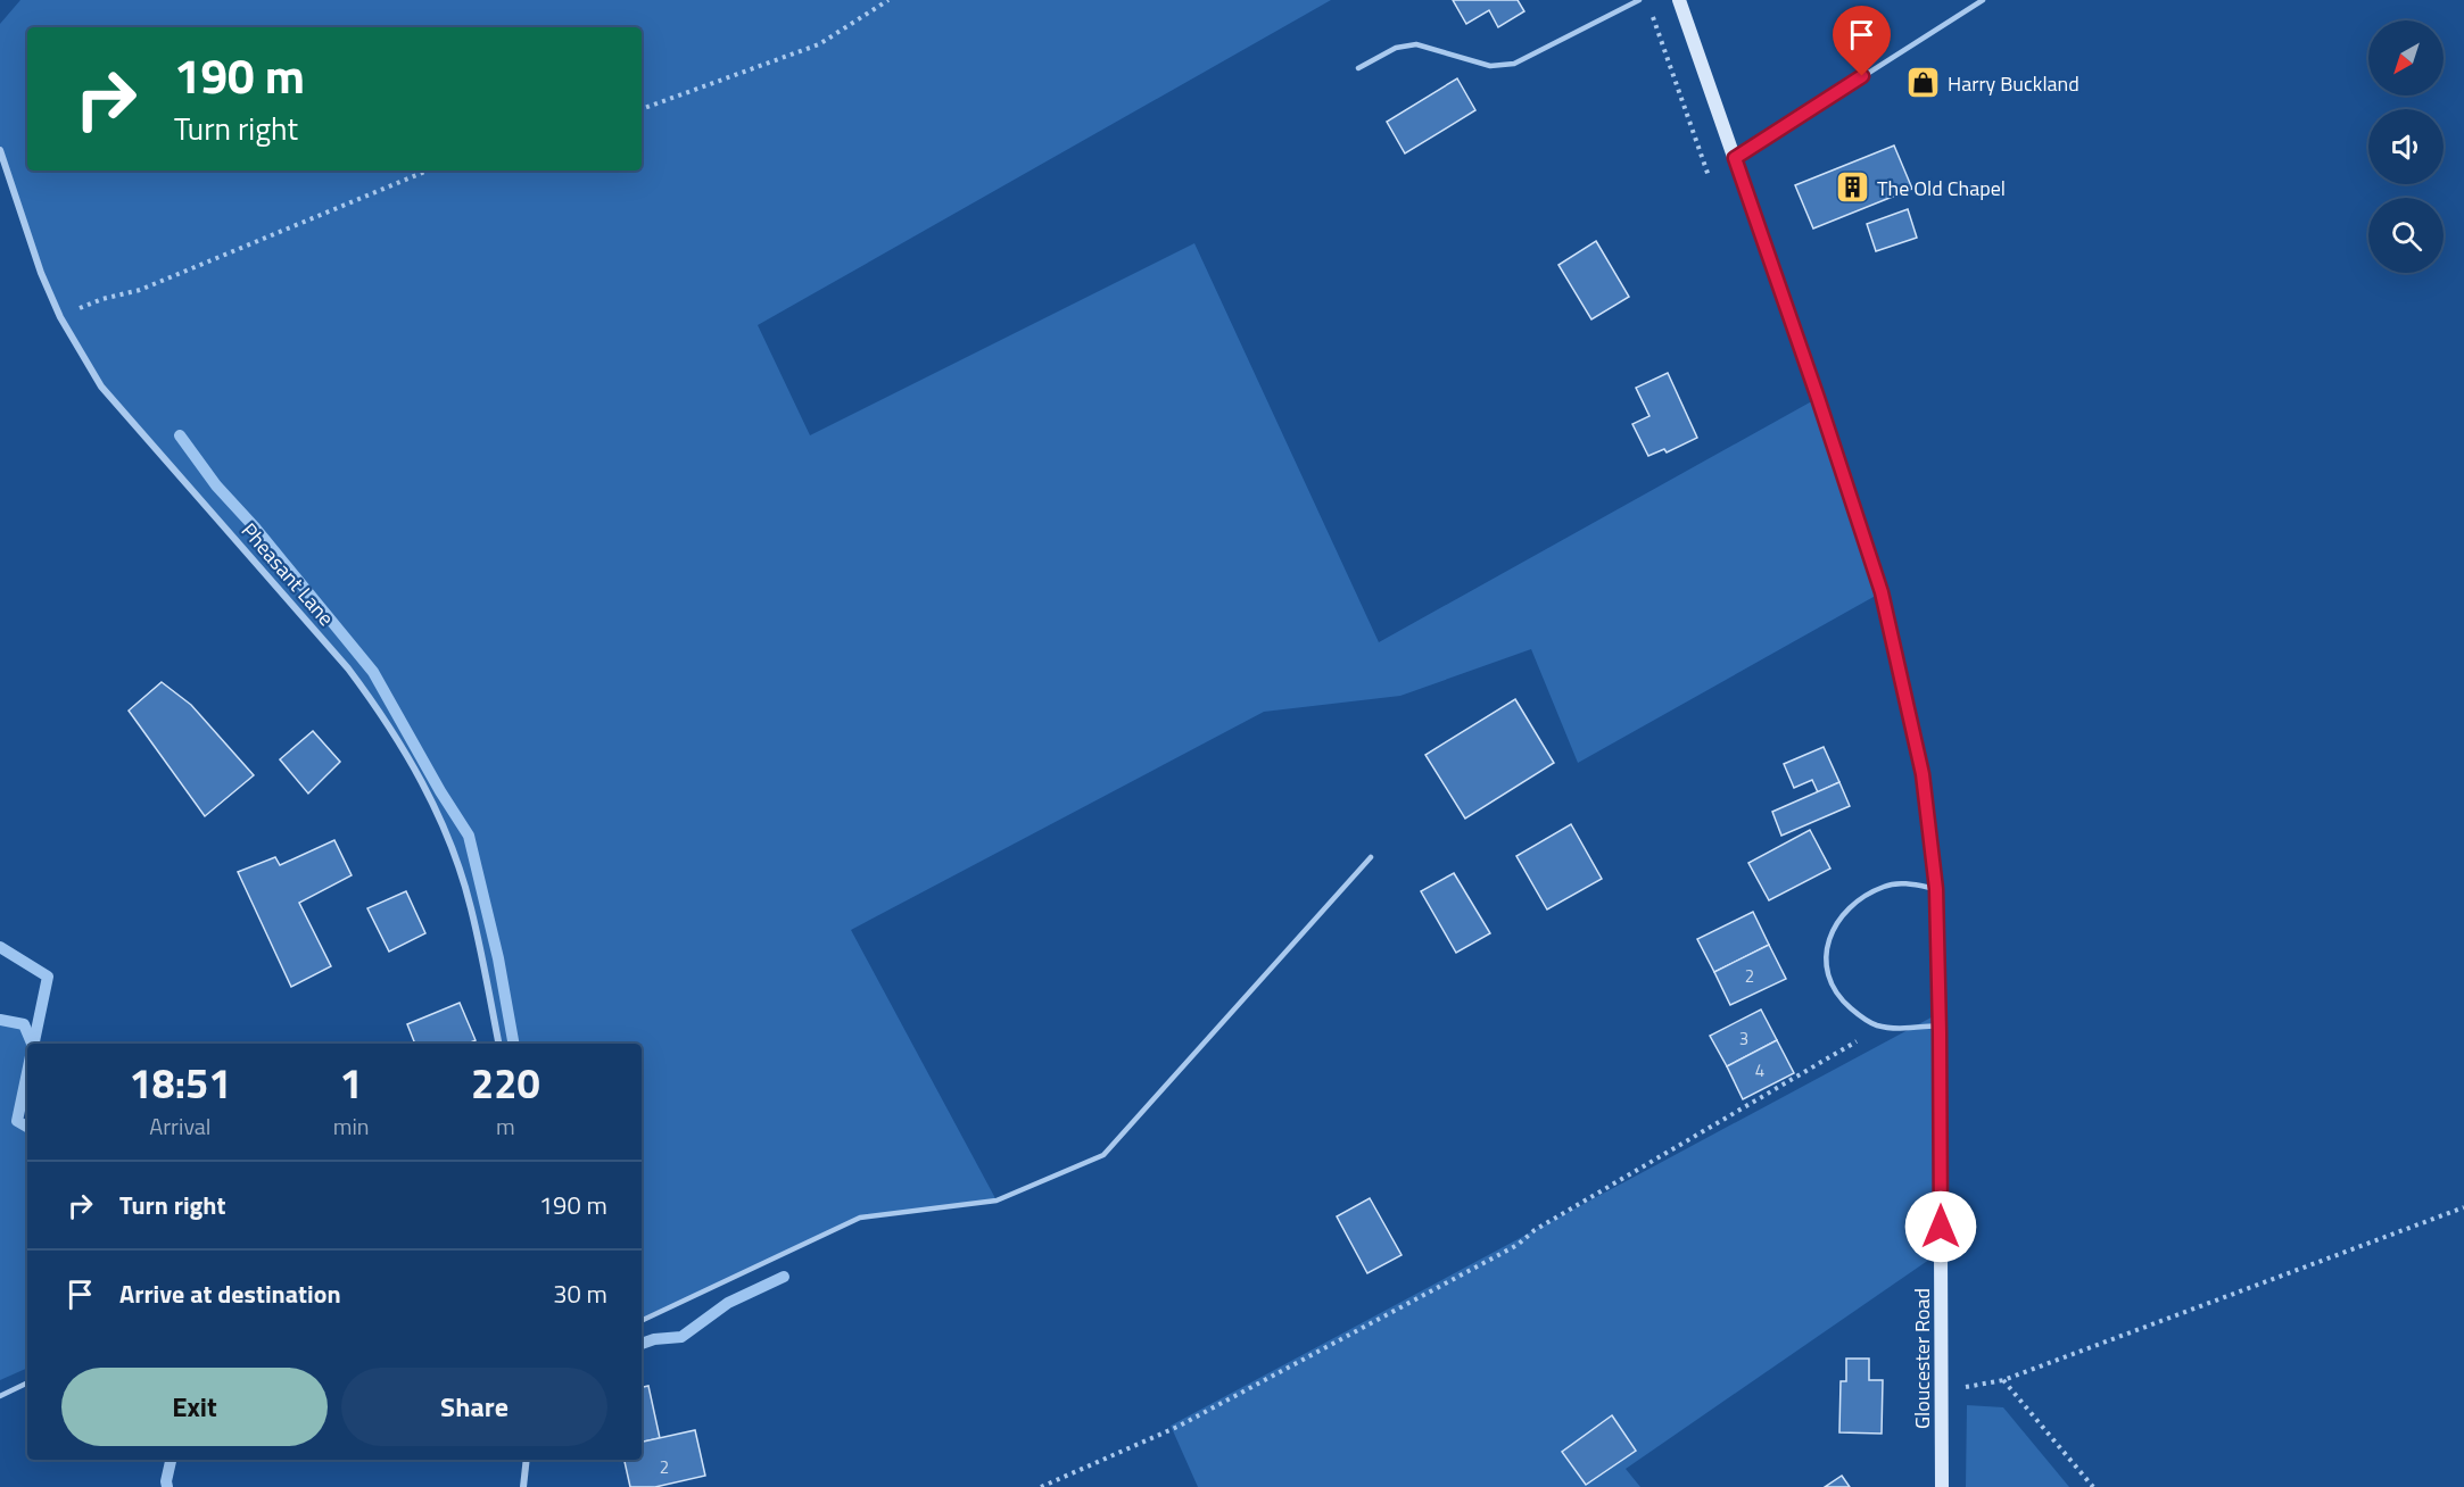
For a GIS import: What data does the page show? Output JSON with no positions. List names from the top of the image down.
{
  "streets": {
    "main road": ["Gloucester Road"],
    "street": ["Pheasant Lane"]
  },
  "places": {
    "shop": ["Harry Buckland"],
    "building": ["The Old Chapel"]
  },
  "house_numbers": [
    "2",
    "3",
    "4",
    "2"
  ],
  "north": "bottom left",
  "page": {
    "turn": ["190 m", "Turn right"],
    "eta": [
      "18:51",
      "Arrival",
      "1",
      "min",
      "220",
      "m"
    ],
    "list": [
      {
        "name": "Turn right",
        "value": "190 m"
      },
      {
        "name": "Arrive at destination",
        "value": "30 m"
      }
    ],
    "buttons": ["Exit", "Share"]
  }
}
